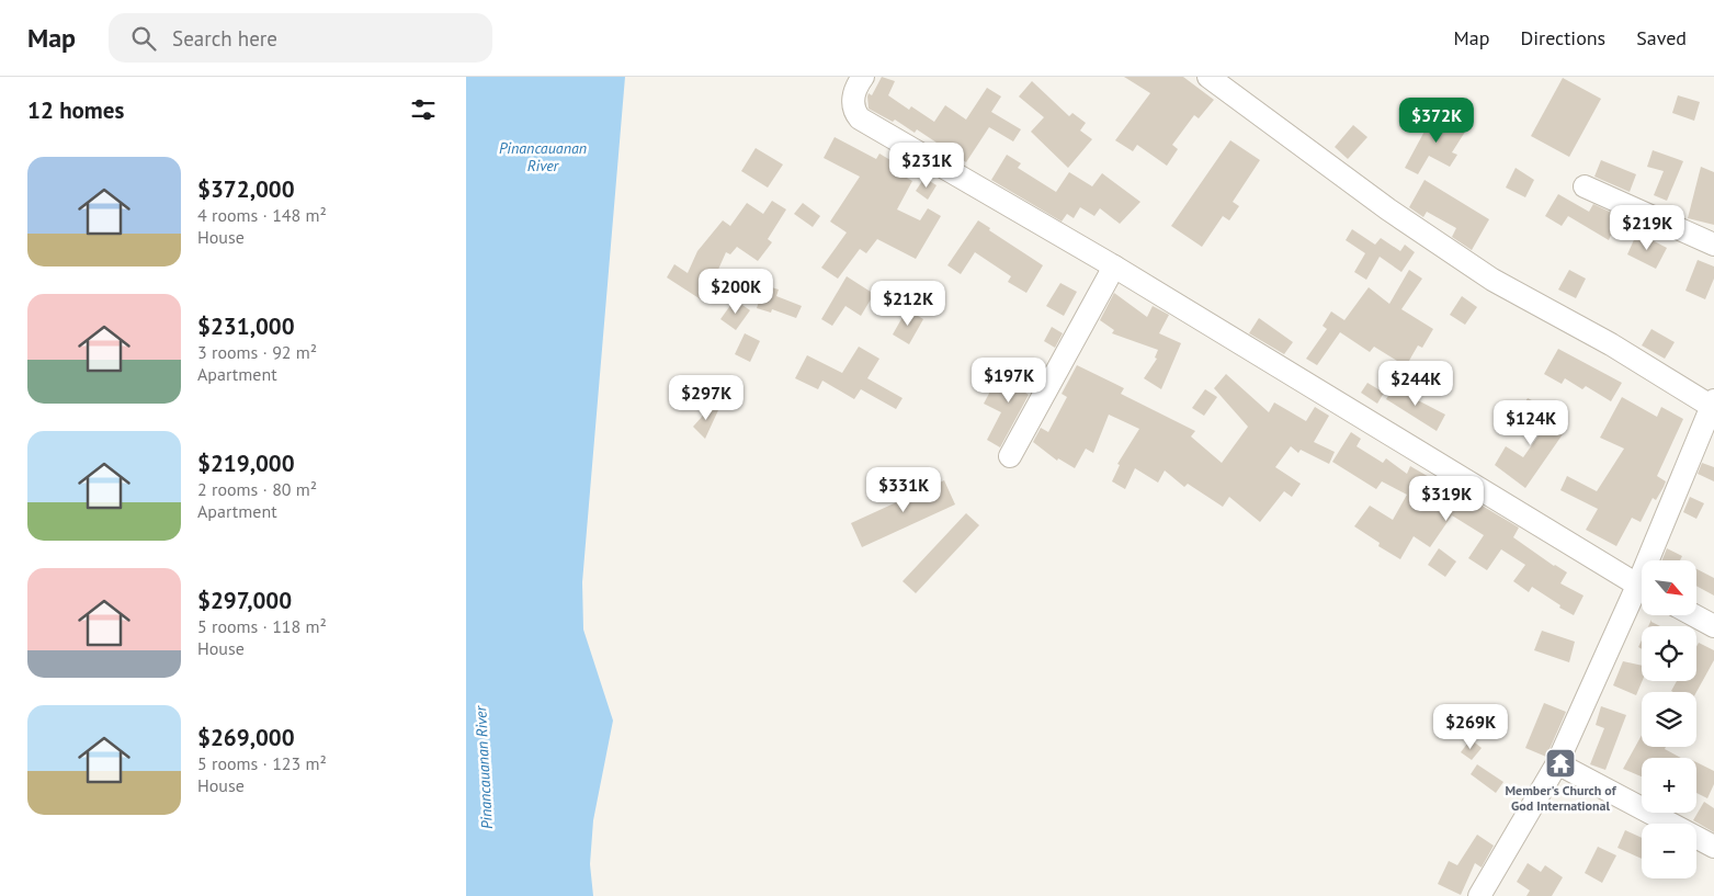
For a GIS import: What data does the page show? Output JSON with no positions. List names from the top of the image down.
{
  "water": ["Pinancauanan River"],
  "places": {
    "temple": ["Member's Church of God International"]
  },
  "north": "bottom right",
  "page": {
    "header": "Map",
    "search": "Search here",
    "nav": ["Map", "Directions", "Saved"],
    "heading": "12 homes",
    "price": [
      "$372K",
      "$231K",
      "$219K",
      "$200K",
      "$212K",
      "$197K",
      "$244K",
      "$297K",
      "$124K",
      "$331K",
      "$319K",
      "$269K"
    ],
    "list": [
      {
        "name": "$372,000",
        "note": "4 rooms · 148 m² · House"
      },
      {
        "name": "$231,000",
        "note": "3 rooms · 92 m² · Apartment"
      },
      {
        "name": "$219,000",
        "note": "2 rooms · 80 m² · Apartment"
      },
      {
        "name": "$297,000",
        "note": "5 rooms · 118 m² · House"
      },
      {
        "name": "$269,000",
        "note": "5 rooms · 123 m² · House"
      }
    ],
    "map_buttons": ["+", "−"]
  }
}
